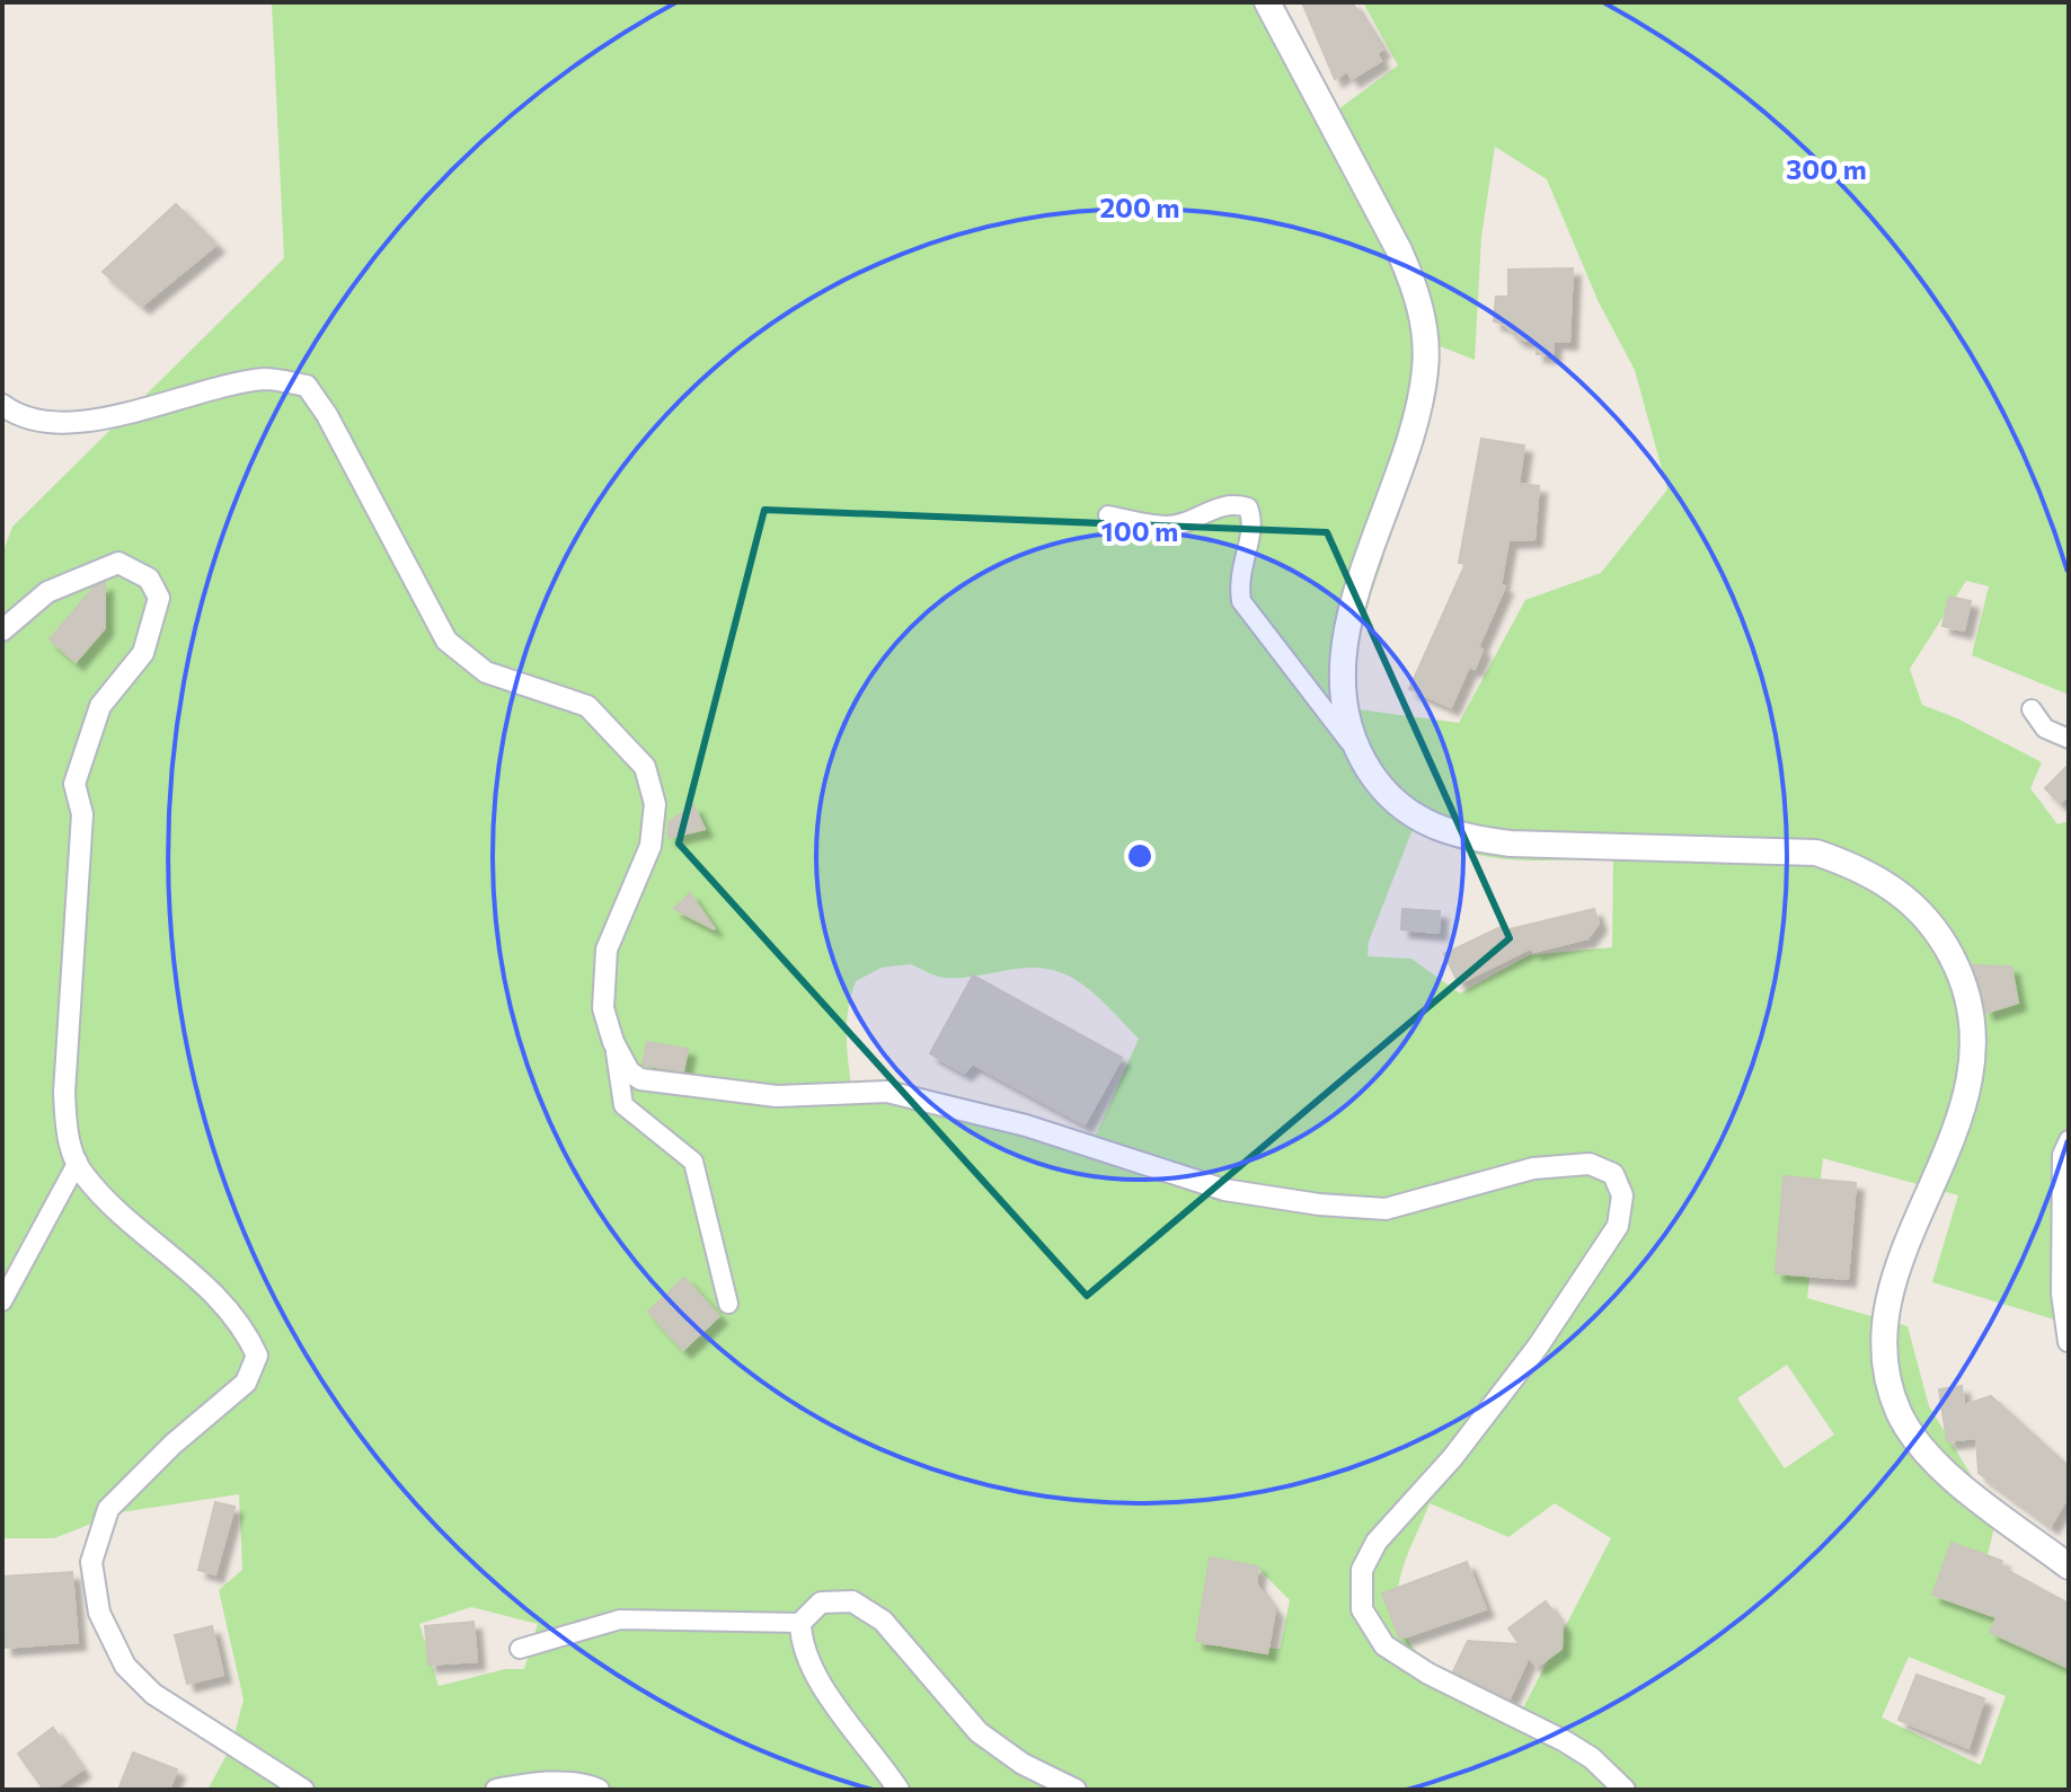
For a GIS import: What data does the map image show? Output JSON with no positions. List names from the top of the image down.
{
  "rings": ["300 m", "200 m", "100 m"]
}
